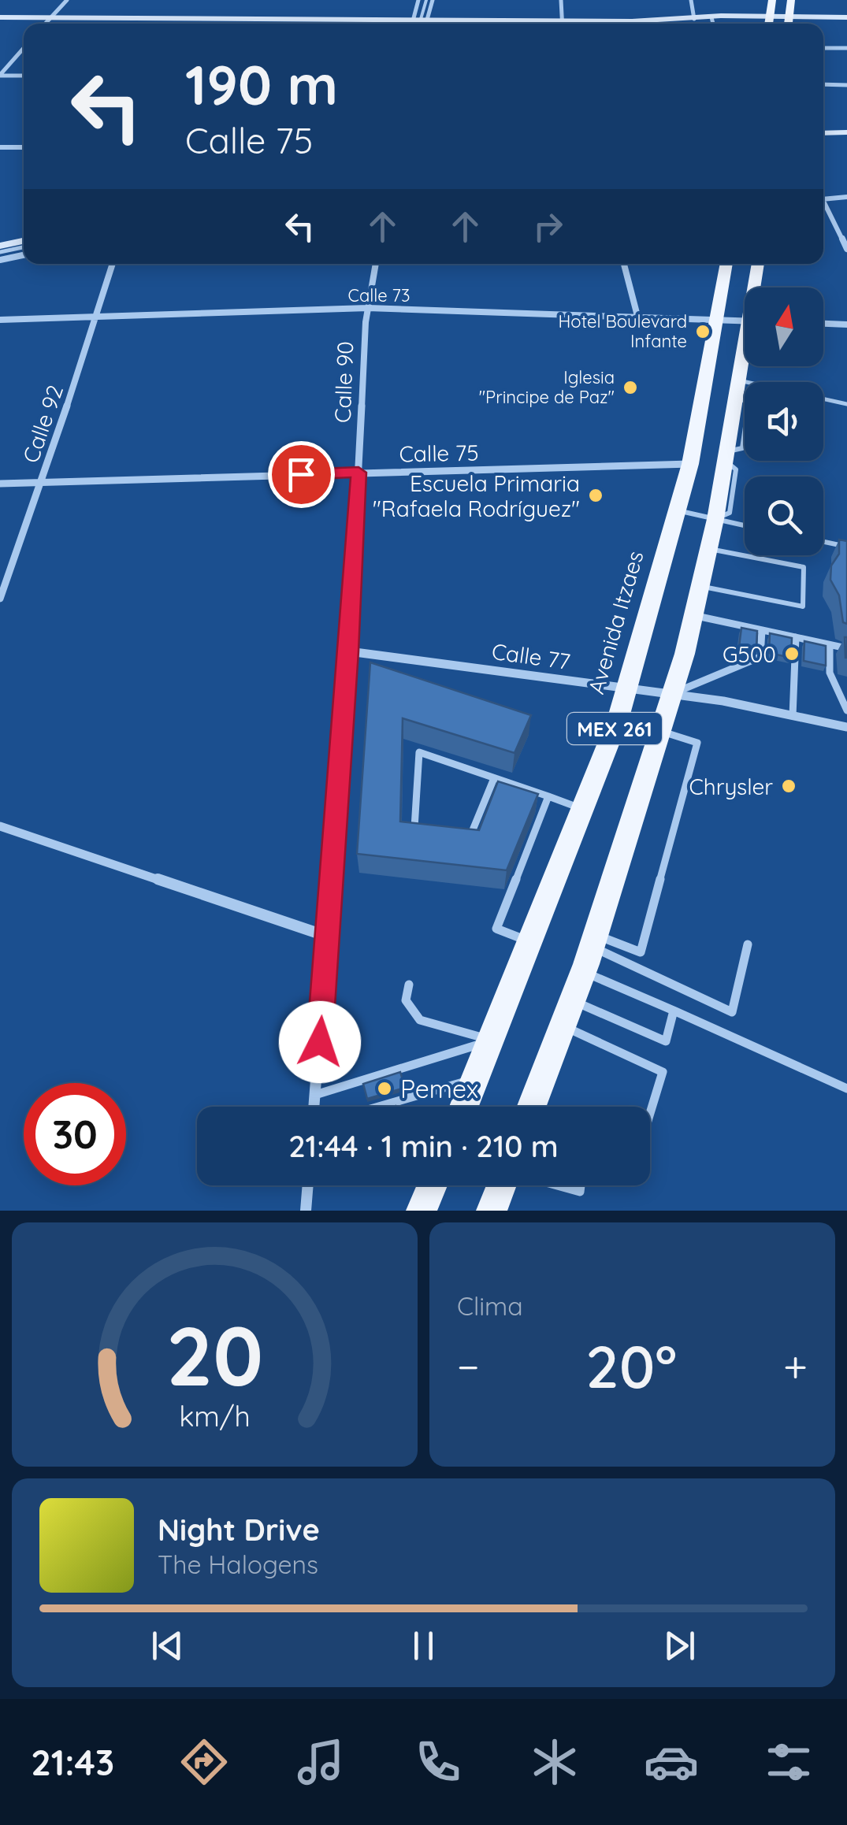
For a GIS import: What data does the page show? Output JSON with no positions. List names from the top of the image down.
{
  "streets": {
    "main road": ["Avenida Itzaes", "MEX 261"],
    "street": [
      "Calle 73",
      "Calle 90",
      "Calle 92",
      "Calle 75",
      "Calle 77"
    ]
  },
  "crossings": [
    ["Calle 73", "Calle 90"],
    ["Calle 73", "Calle 92"],
    ["Calle 73", "Avenida Itzaes"],
    ["Calle 90", "Calle 75"],
    ["Calle 90", "Calle 77"],
    ["Calle 92", "Calle 75"],
    ["Calle 75", "Avenida Itzaes"],
    ["Avenida Itzaes", "Calle 77"],
    ["Calle 77", "MEX 261"]
  ],
  "places": [
    "Hotel Boulevard Infante",
    "Iglesia \"Principe de Paz\"",
    "Escuela Primaria \"Rafaela Rodríguez\"",
    "G500",
    "Chrysler",
    "Pemex"
  ],
  "north": "top",
  "page": {
    "turn": ["190 m", "Calle 75"],
    "limit": "30",
    "trip": "21:44 · 1 min · 210 m",
    "tile": "Clima",
    "heat": ["−", "20°", "+"],
    "song": ["Night Drive", "The Halogens"],
    "tabs": "21:43",
    "gauge": ["20", "km/h"]
  }
}
